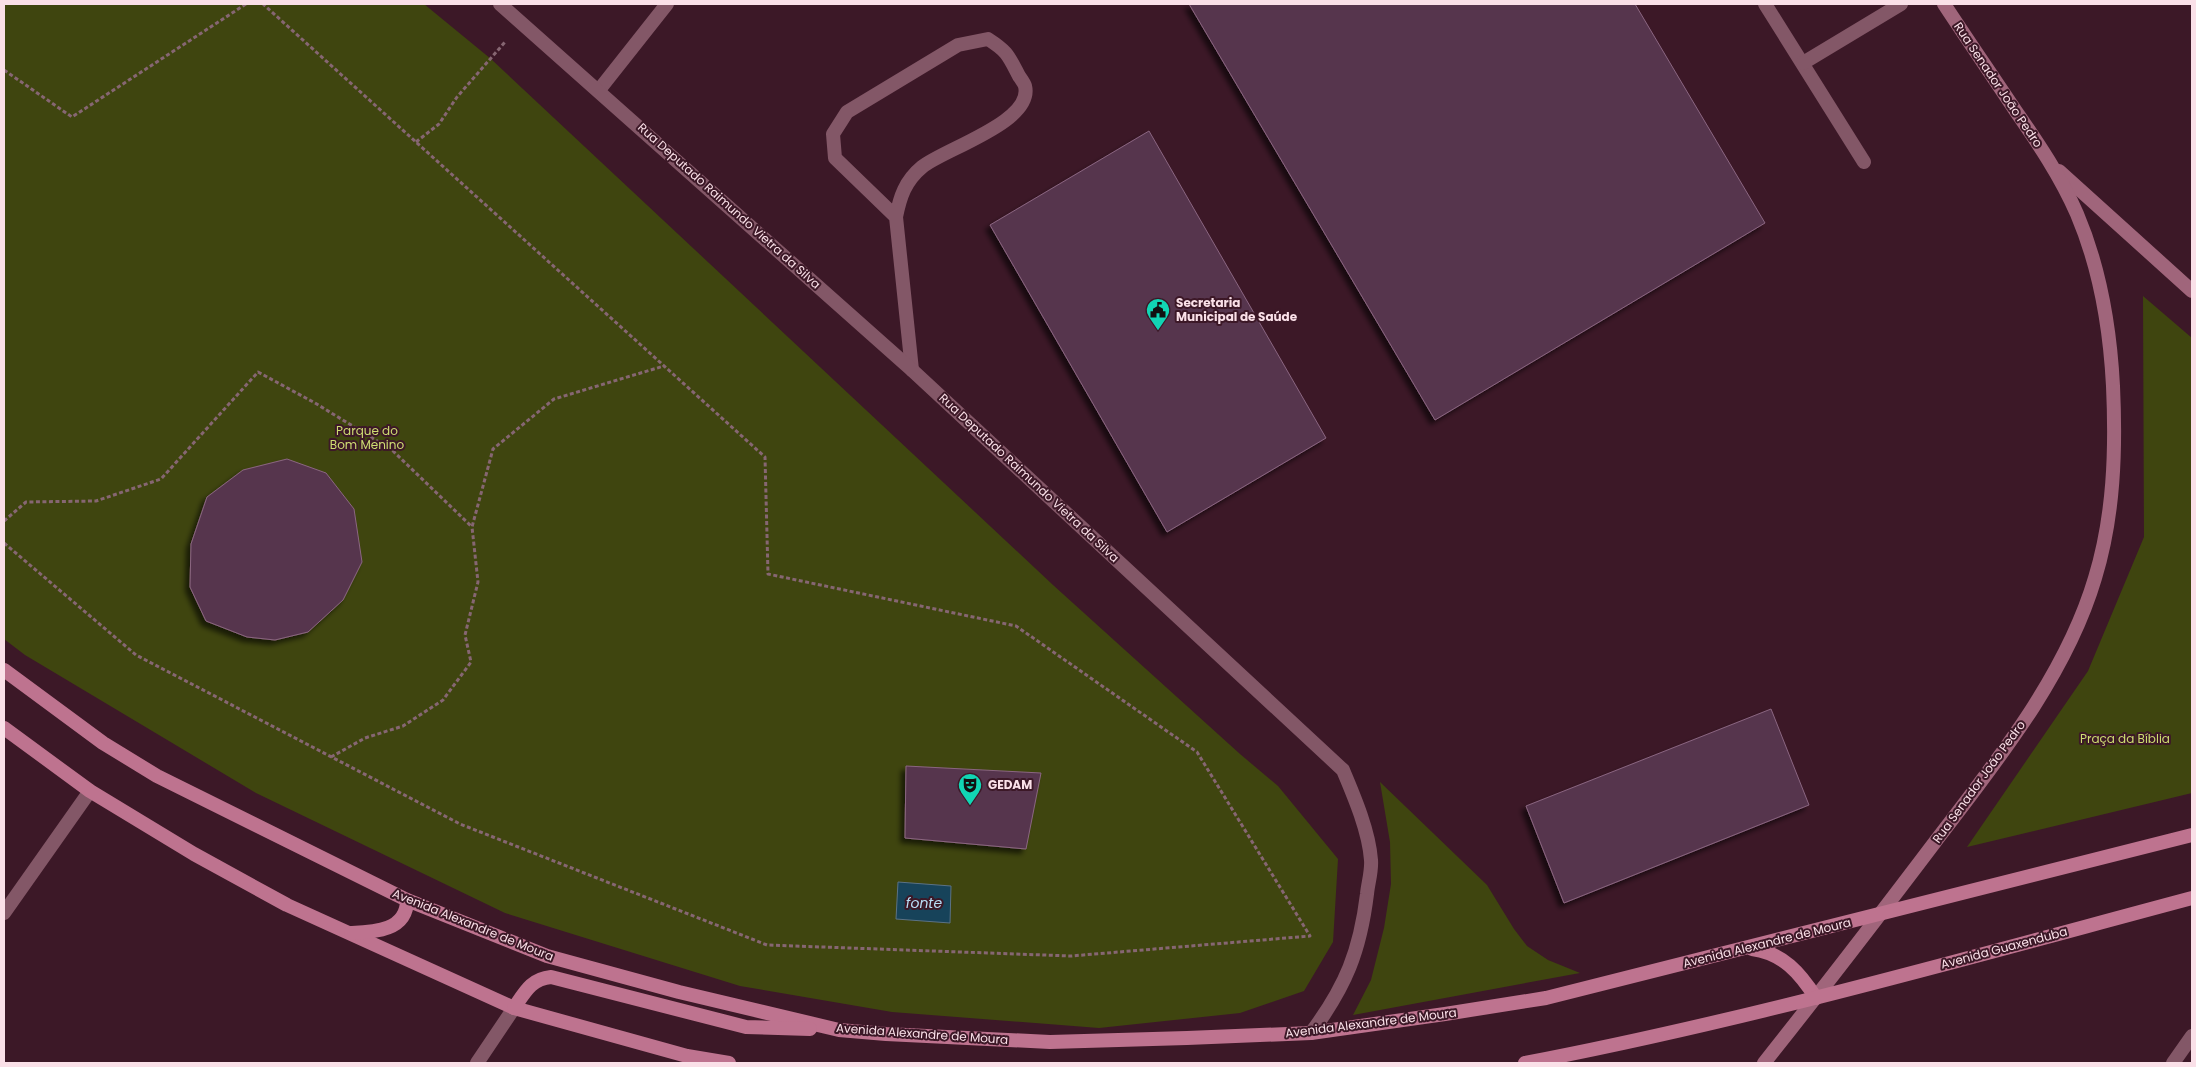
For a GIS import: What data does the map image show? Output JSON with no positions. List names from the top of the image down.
{
  "streets": {
    "main road": ["Rua Senador João Pedro", "Avenida Alexandre de Moura", "Avenida Guaxenduba"],
    "street": ["Rua Deputado Raimundo Vietra da Silva"]
  },
  "crossings": [
    ["Rua Senador João Pedro", "Avenida Alexandre de Moura"],
    ["Rua Senador João Pedro", "Avenida Guaxenduba"],
    ["Rua Deputado Raimundo Vietra da Silva", "Avenida Alexandre de Moura"]
  ],
  "water": ["fonte"],
  "parks": ["Parque do Bom Menino", "Praça da Bíblia"],
  "places": {
    "public building": ["Secretaria Municipal de Saúde"],
    "theatre": ["GEDAM"]
  }
}
